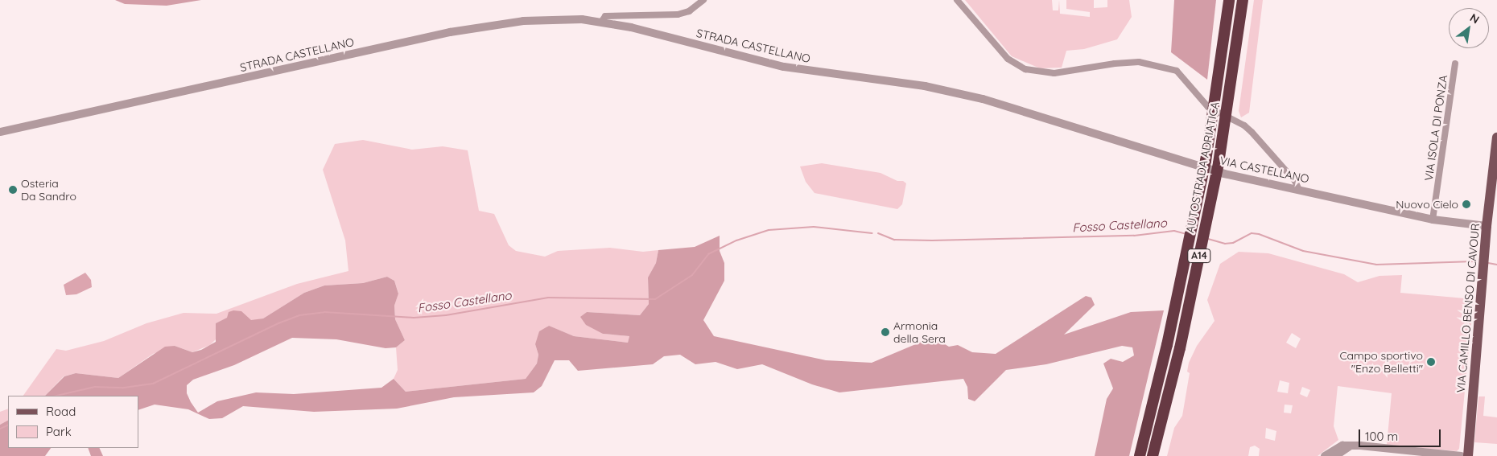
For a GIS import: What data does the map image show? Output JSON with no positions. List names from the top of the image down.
{
  "streets": {
    "highway": ["AUTOSTRADA ADRIATICA", "A14"],
    "main road": ["VIA CAMILLO BENSO DI CAVOUR"],
    "street": ["STRADA CASTELLANO", "VIA ISOLA DI PONZA", "VIA CASTELLANO"]
  },
  "crossings": [
    ["STRADA CASTELLANO", "VIA CASTELLANO"],
    ["VIA ISOLA DI PONZA", "VIA CASTELLANO"],
    ["VIA CASTELLANO", "VIA CAMILLO BENSO DI CAVOUR"]
  ],
  "water": ["Fosso Castellano"],
  "places": [
    "Osteria Da Sandro",
    "Nuovo Cielo",
    "Armonia della Sera",
    "Campo sportivo \"Enzo Belletti\""
  ],
  "legend": ["Road", "Park"],
  "scale_bar": "100 m",
  "north": "top right"
}
